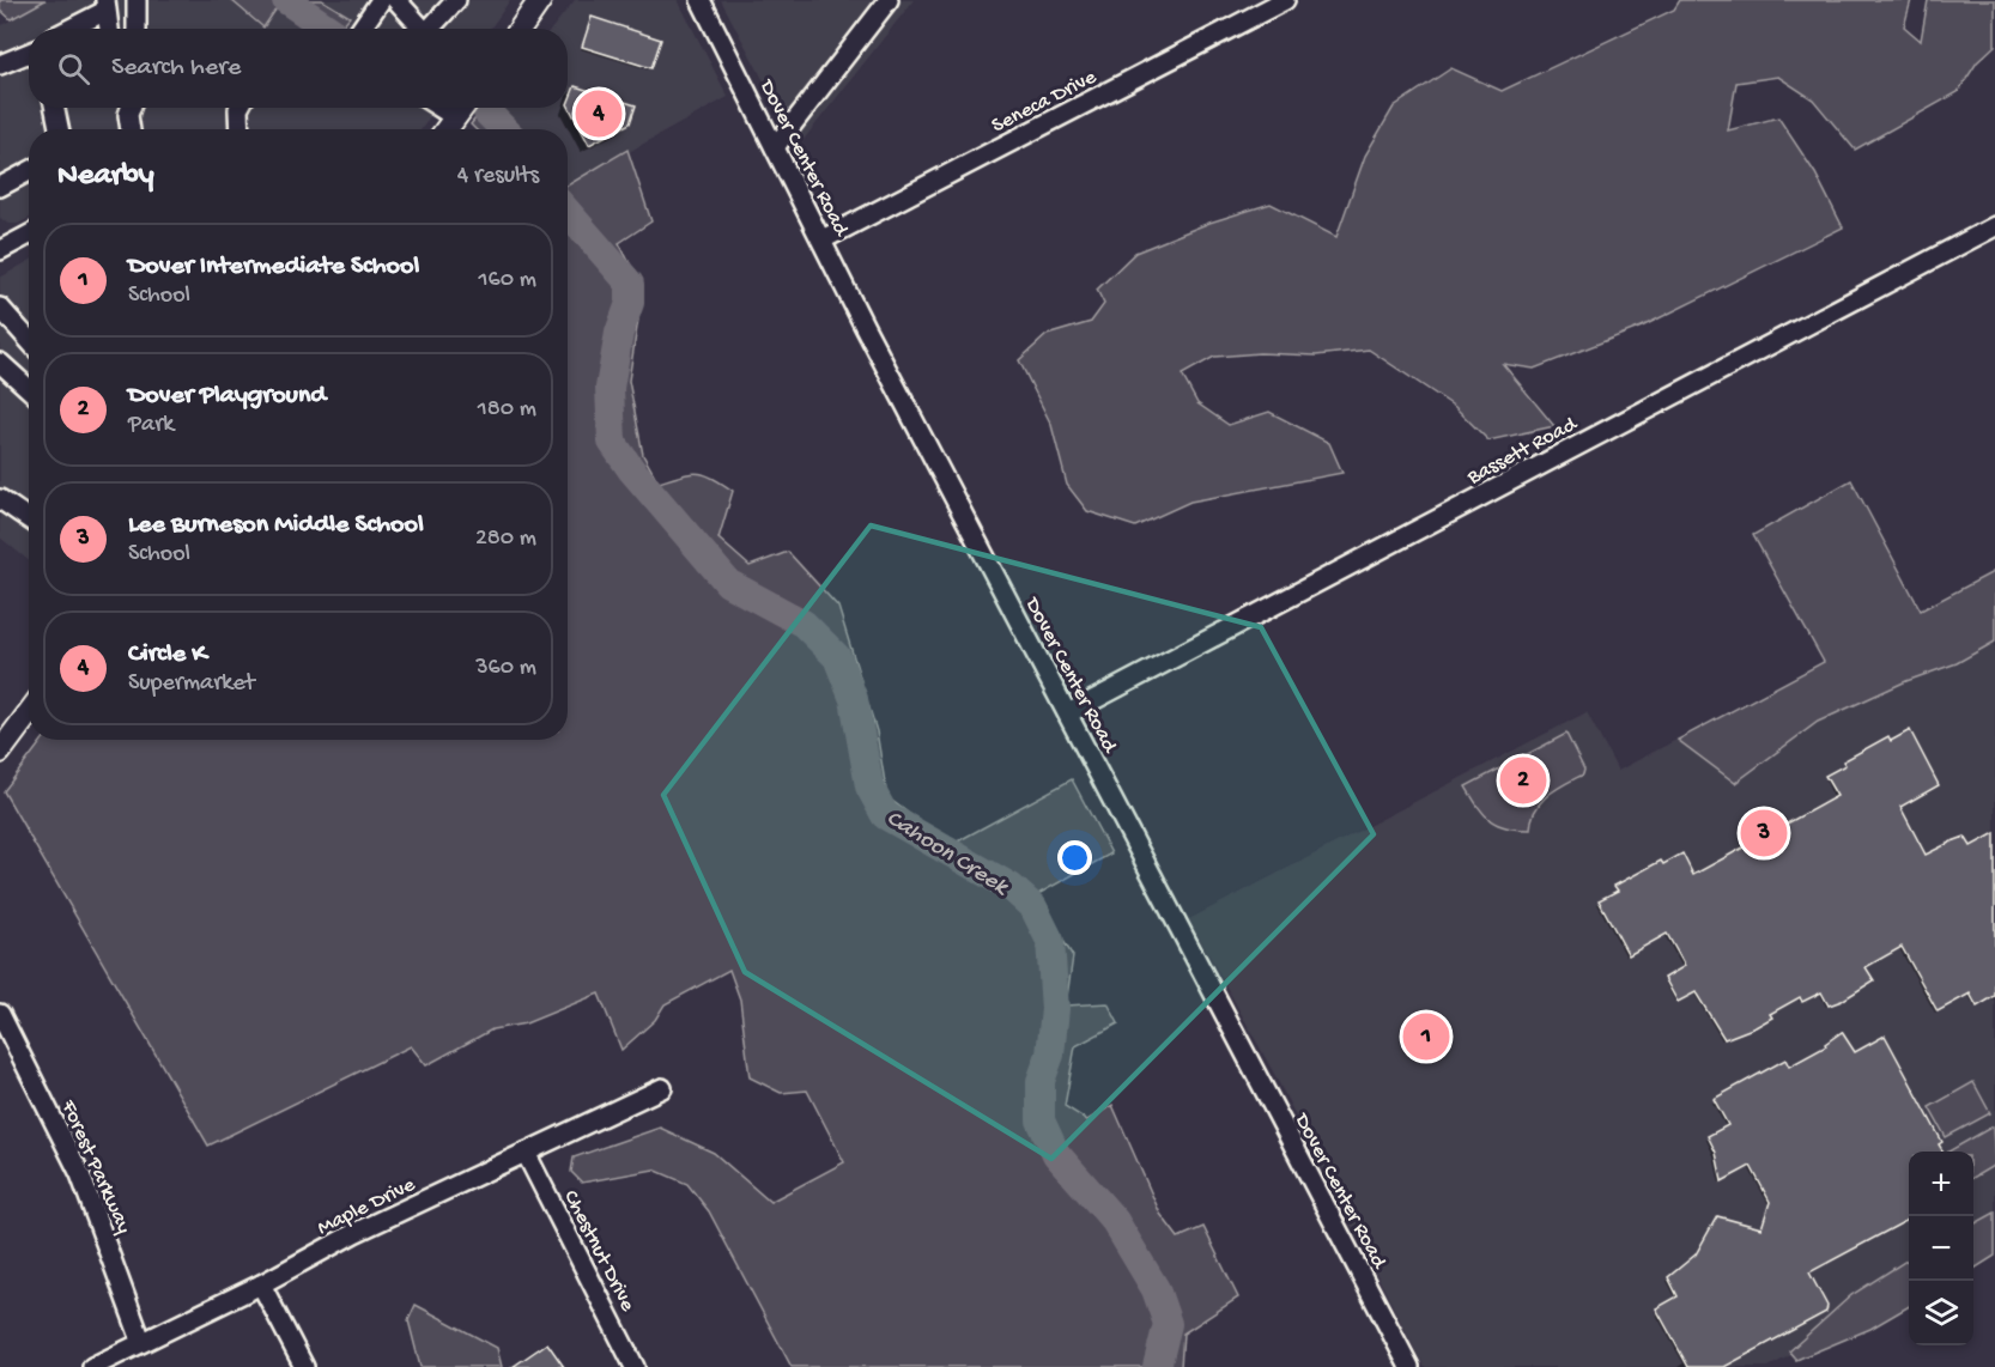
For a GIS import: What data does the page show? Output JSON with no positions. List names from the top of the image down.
{
  "streets": {
    "street": [
      "Seneca Drive",
      "Dover Center Road",
      "Bassett Road",
      "Forest Parkway",
      "Maple Drive",
      "Chestnut Drive"
    ]
  },
  "crossings": [
    ["Seneca Drive", "Dover Center Road"],
    ["Dover Center Road", "Bassett Road"],
    ["Forest Parkway", "Maple Drive"],
    ["Maple Drive", "Chestnut Drive"]
  ],
  "water": ["Cahoon Creek"],
  "page": {
    "search": "Search here",
    "pins": [
      "4",
      "2",
      "3",
      "1"
    ],
    "heading": ["Nearby", "4 results"],
    "list": [
      {
        "mark": "1",
        "name": "Dover Intermediate School",
        "note": "School",
        "value": "160 m"
      },
      {
        "mark": "2",
        "name": "Dover Playground",
        "note": "Park",
        "value": "180 m"
      },
      {
        "mark": "3",
        "name": "Lee Burneson Middle School",
        "note": "School",
        "value": "280 m"
      },
      {
        "mark": "4",
        "name": "Circle K",
        "note": "Supermarket",
        "value": "360 m"
      }
    ],
    "map_buttons": ["+", "−"]
  }
}
